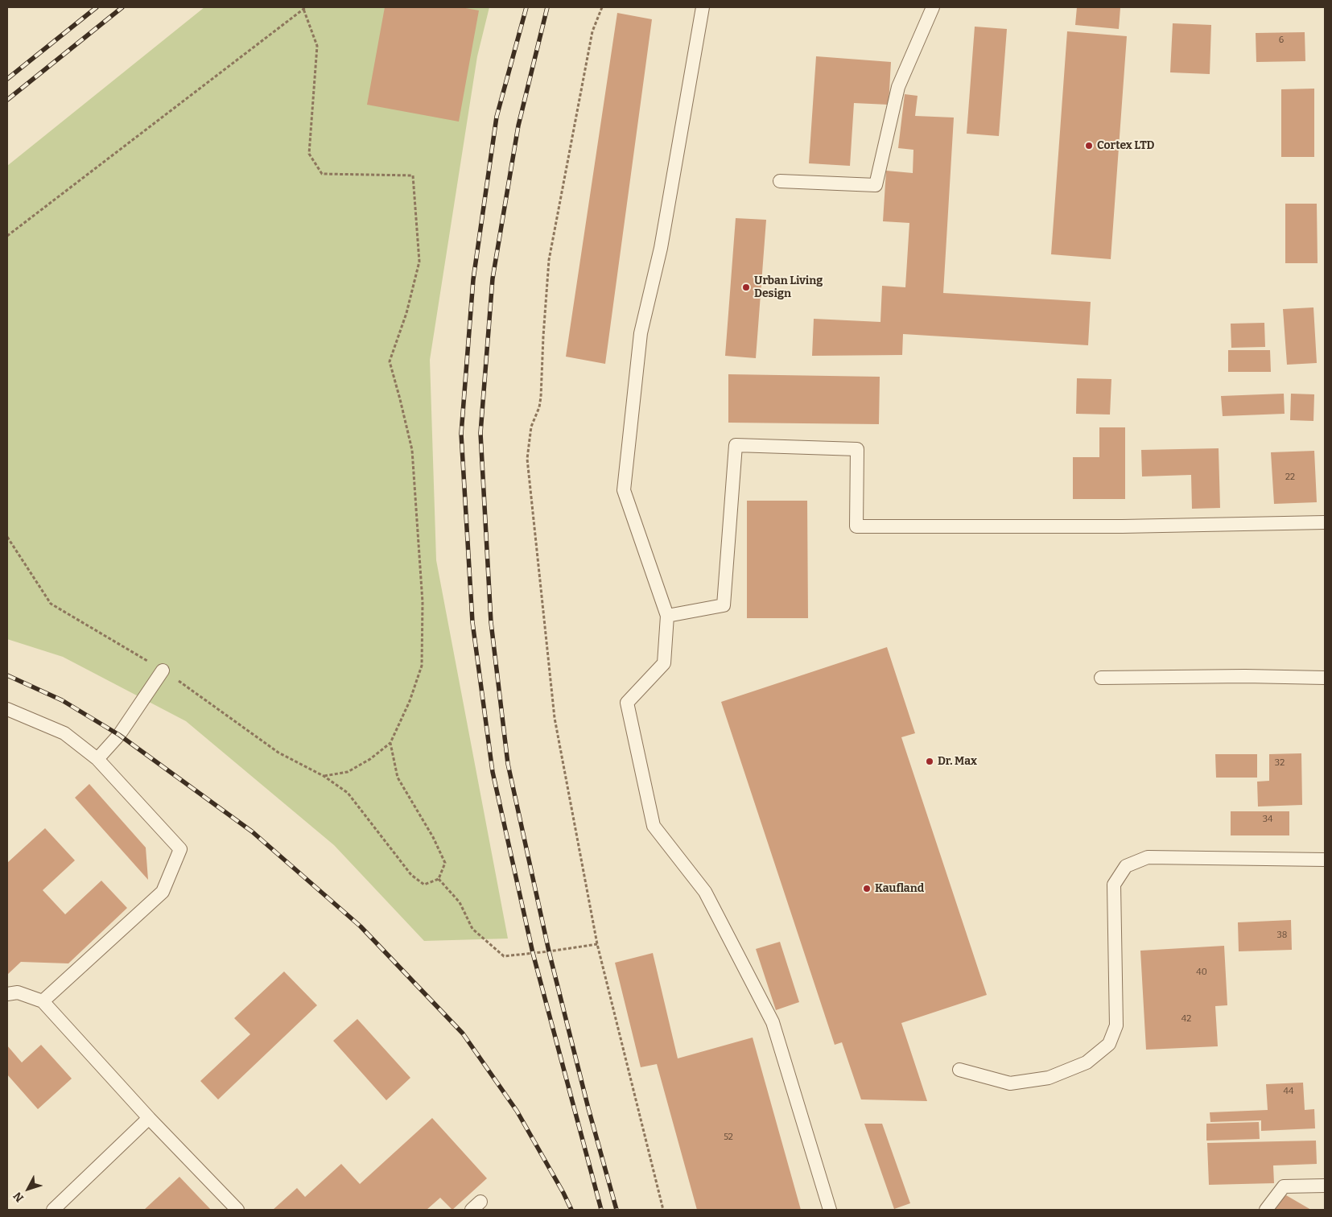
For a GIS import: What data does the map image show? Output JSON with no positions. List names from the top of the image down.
{
  "places": [
    "Cortex LTD",
    "Urban Living Design",
    "Dr. Max",
    "Kaufland"
  ],
  "house_numbers": [
    "6",
    "22",
    "32",
    "34",
    "38",
    "40",
    "42",
    "44",
    "52"
  ],
  "north": "bottom left"
}
